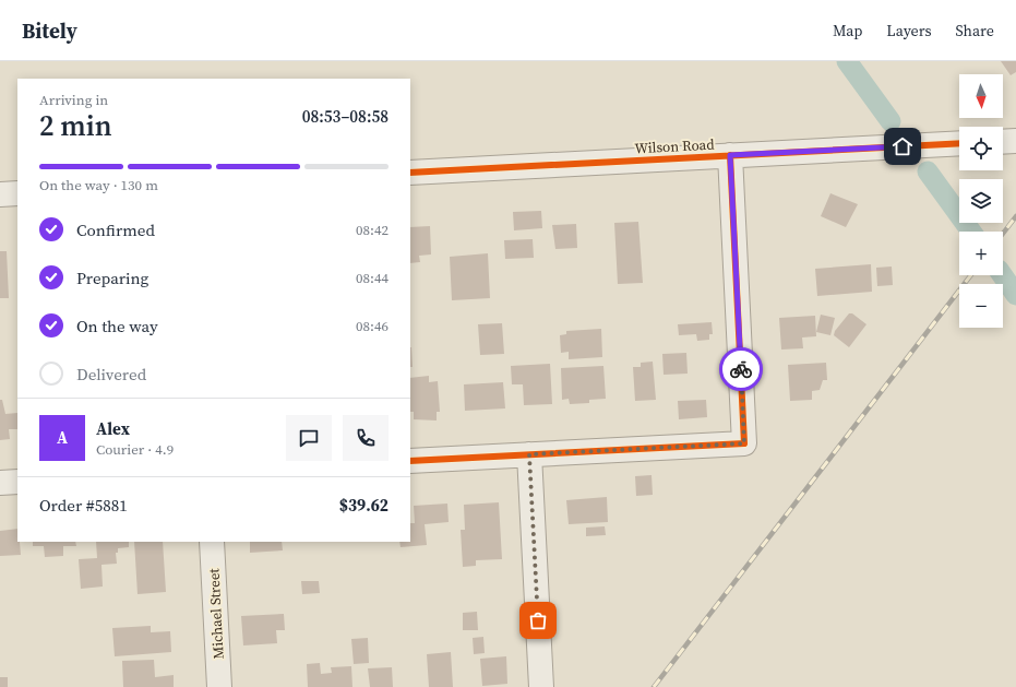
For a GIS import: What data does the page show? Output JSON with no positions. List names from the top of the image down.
{
  "streets": {
    "street": ["Wilson Road", "Michael Street"]
  },
  "north": "bottom",
  "page": {
    "header": "Bitely",
    "nav": ["Map", "Layers", "Share"],
    "map_buttons": ["+", "−"],
    "heading": ["2 min", "Arriving in", "08:53–08:58"],
    "panel": [
      "Alex",
      "Courier · 4.9",
      "Order #5881",
      "$39.62"
    ],
    "bar": "On the way · 130 m",
    "list": [
      ["Confirmed", "08:42"],
      ["Preparing", "08:44"],
      ["On the way", "08:46"],
      "Delivered"
    ],
    "round": "A"
  }
}
